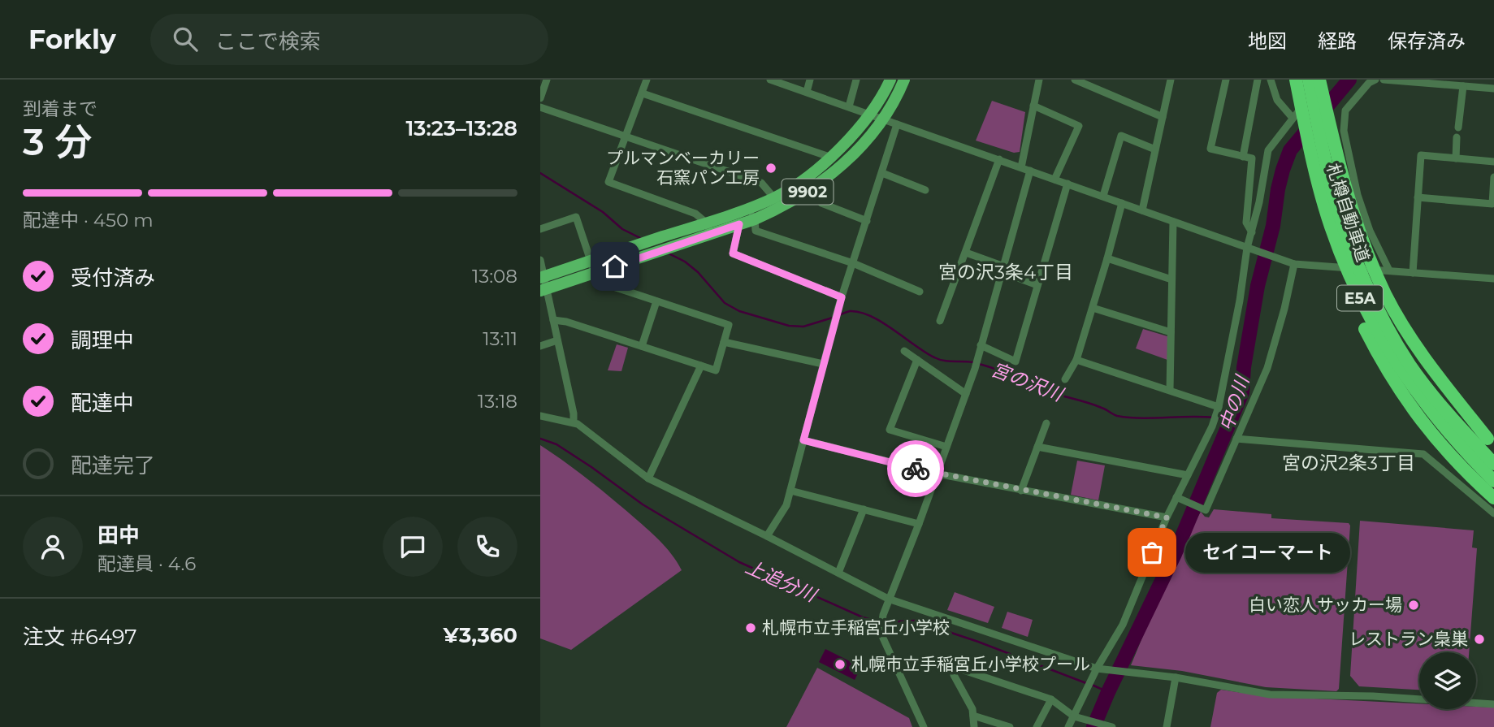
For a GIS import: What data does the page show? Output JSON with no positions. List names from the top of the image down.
{
  "streets": {
    "highway": ["札樽自動車道", "E5A"],
    "main road": ["9902"]
  },
  "districts": ["宮の沢3条4丁目", "宮の沢2条3丁目"],
  "water": ["宮の沢川", "中の川", "上追分川"],
  "places": [
    "プルマンベーカリー 石窯パン工房",
    "セイコーマート",
    "白い恋人サッカー場",
    "札幌市立手稲宮丘小学校",
    "レストラン梟巣",
    "札幌市立手稲宮丘小学校プール"
  ],
  "page": {
    "header": "Forkly",
    "search": "ここで検索",
    "nav": ["地図", "経路", "保存済み"],
    "heading": ["3 分", "到着まで", "13:23–13:28"],
    "panel": [
      "田中",
      "配達員 · 4.6",
      "注文 #6497",
      "¥3,360"
    ],
    "bar": "配達中 · 450 m",
    "list": [
      ["受付済み", "13:08"],
      ["調理中", "13:11"],
      ["配達中", "13:18"],
      "配達完了"
    ],
    "bubble": "セイコーマート"
  }
}
